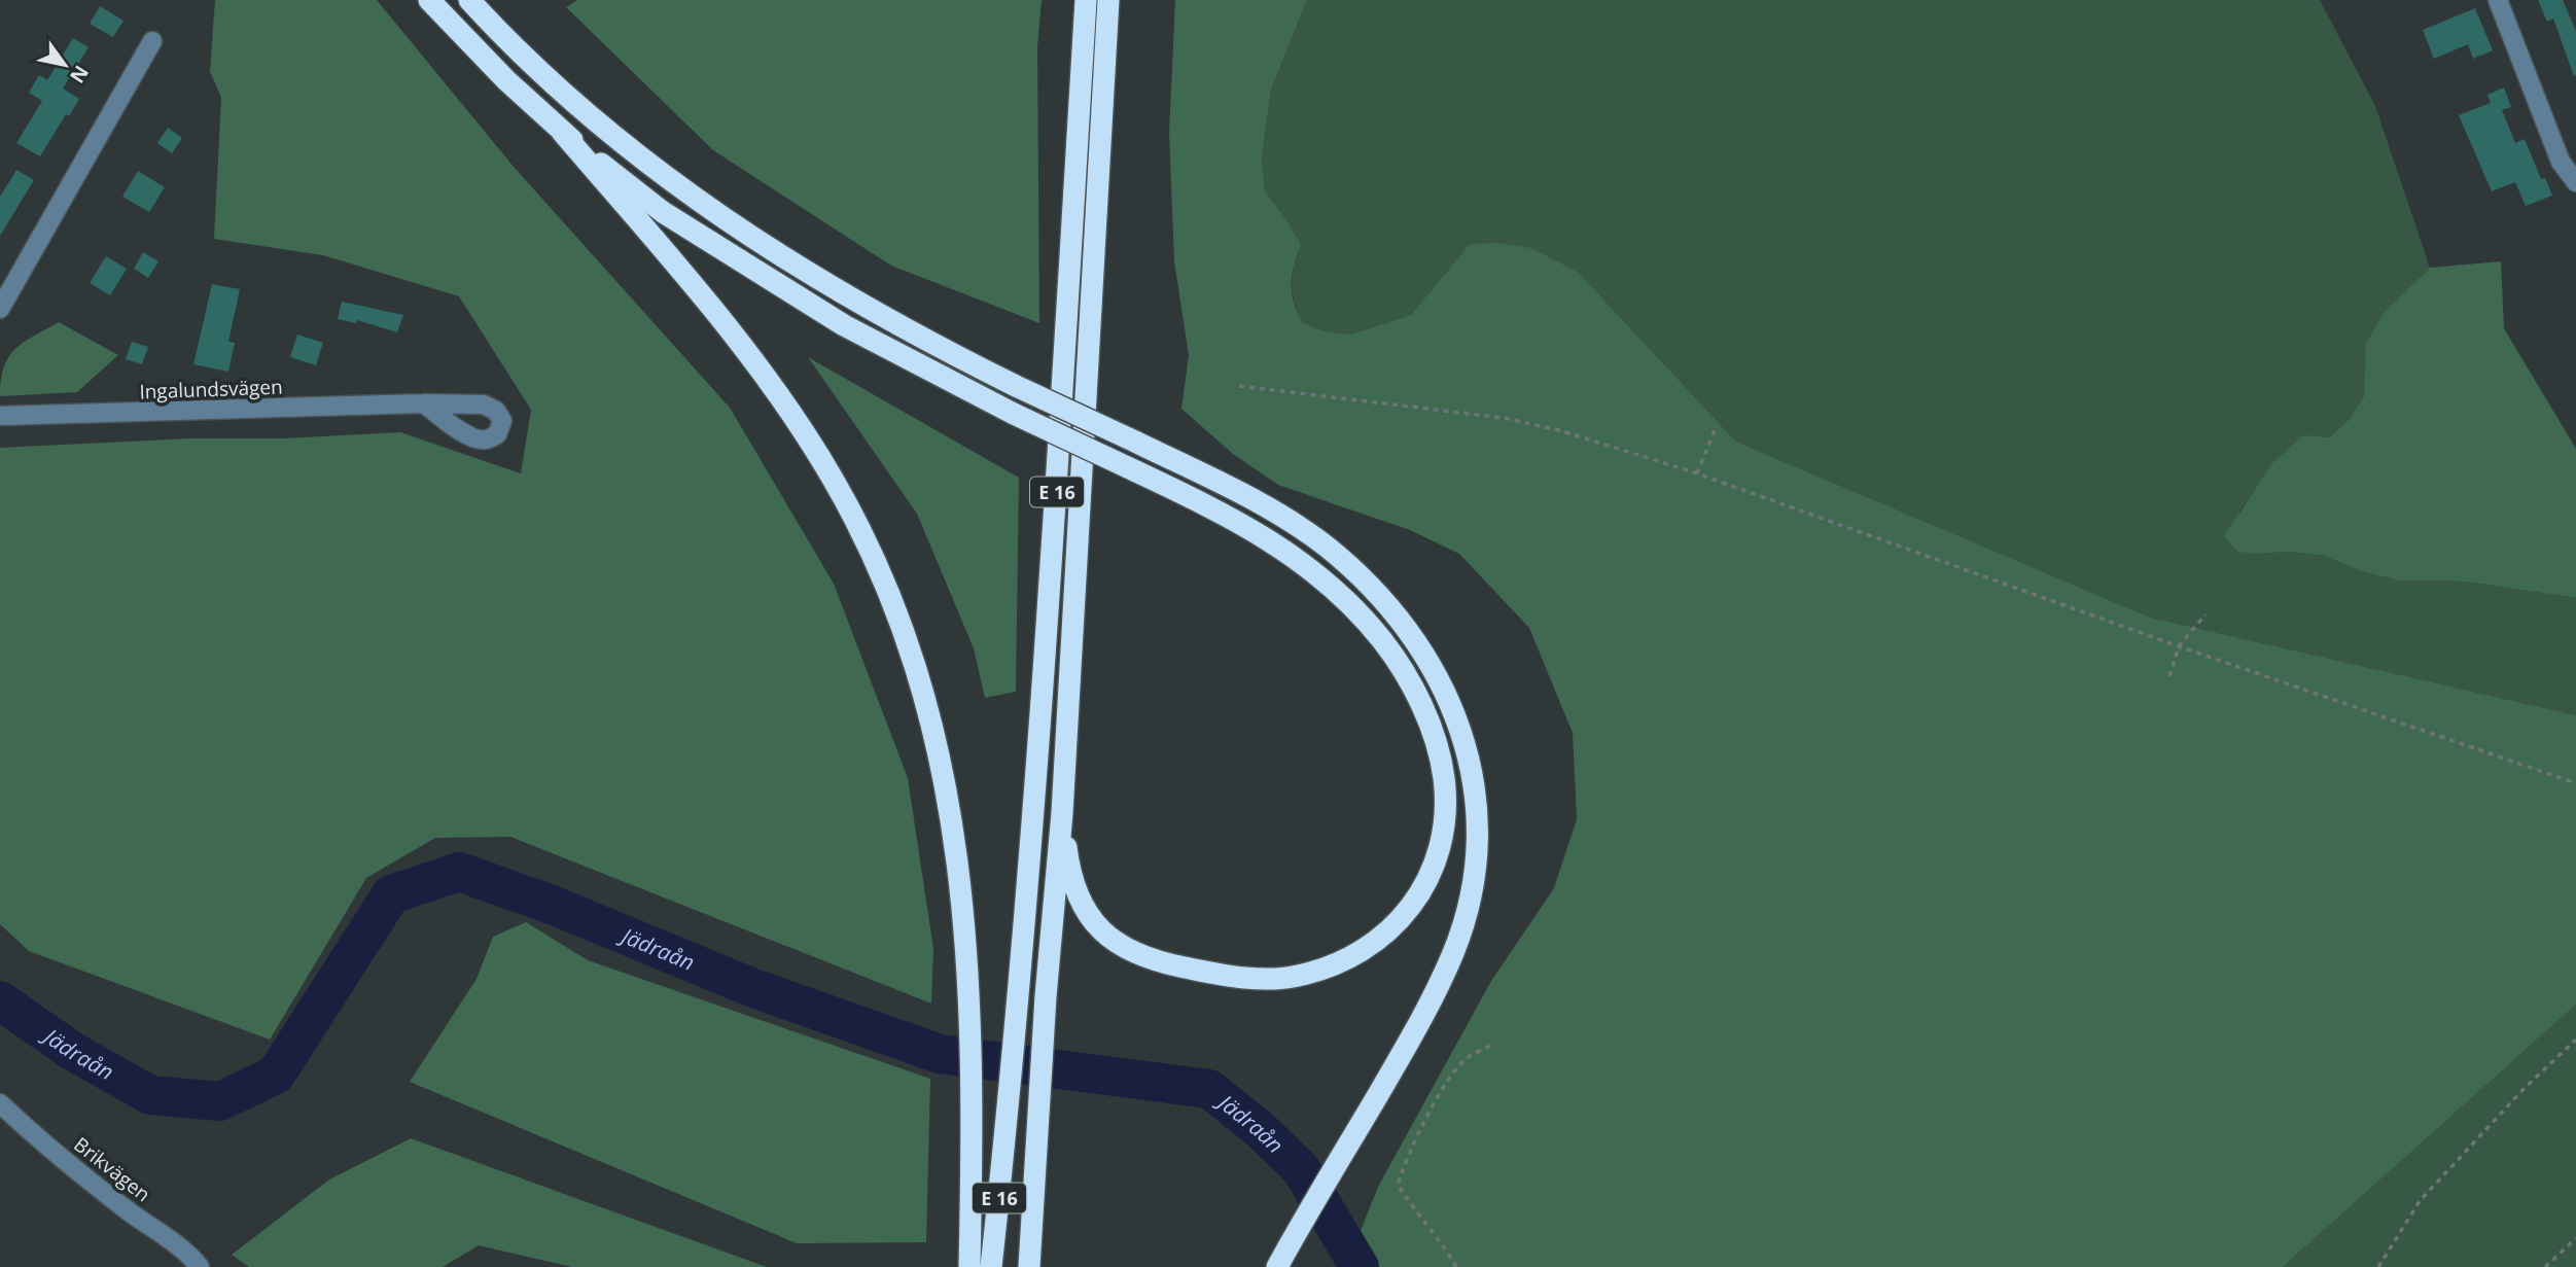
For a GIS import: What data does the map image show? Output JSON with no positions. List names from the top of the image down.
{
  "streets": {
    "highway": ["E 16"],
    "street": ["Ingalundsvägen", "Brikvägen"]
  },
  "water": ["Jädraån"],
  "north": "bottom right"
}
